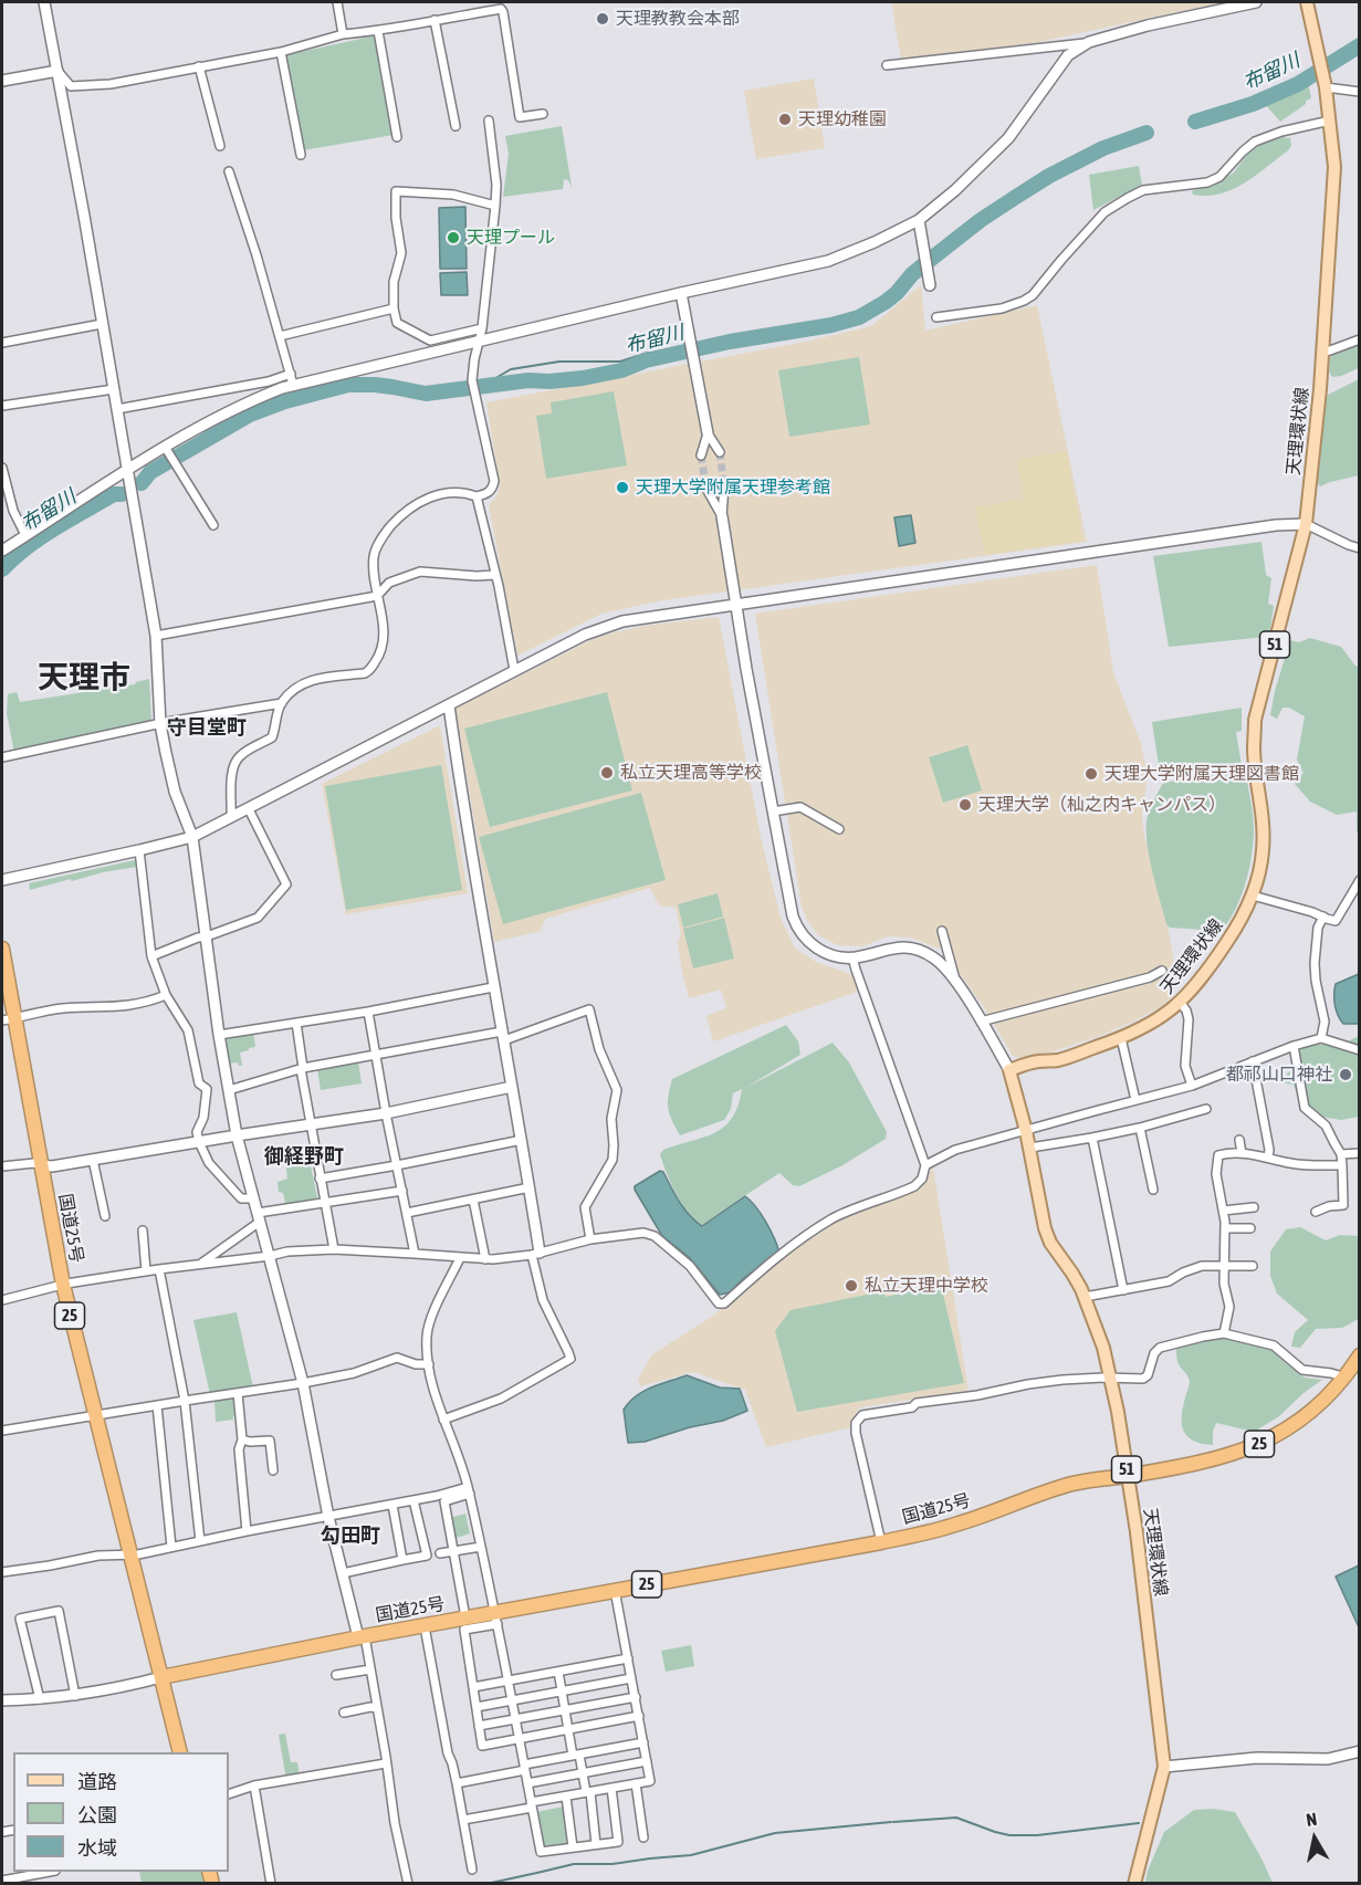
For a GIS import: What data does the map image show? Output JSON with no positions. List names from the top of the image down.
{
  "streets": {
    "highway": ["国道25号", "25"],
    "main road": ["天理環状線", "51"]
  },
  "crossings": [
    ["天理環状線", "国道25号"]
  ],
  "districts": [
    "天理市",
    "守目堂町",
    "御経野町",
    "勾田町"
  ],
  "water": ["布留川"],
  "places": [
    "天理教教会本部",
    "天理幼稚園",
    "天理プール",
    "天理大学附属天理参考館",
    "私立天理高等学校",
    "天理大学附属天理図書館",
    "天理大学（杣之内キャンパス）",
    "都祁山口神社",
    "私立天理中学校"
  ],
  "legend": ["道路", "公園", "水域"],
  "north": "top"
}
